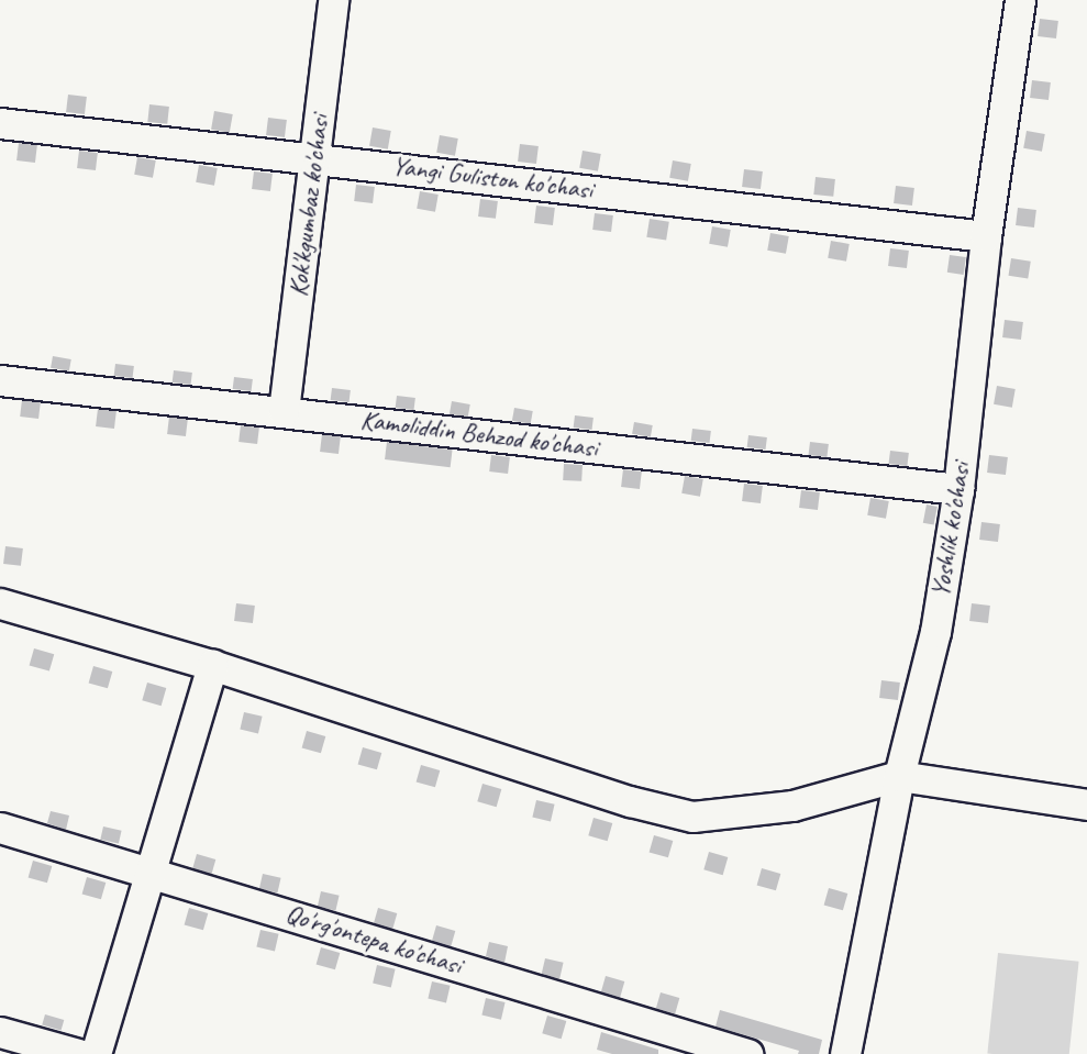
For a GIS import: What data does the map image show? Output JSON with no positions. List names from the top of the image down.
{
  "streets": {
    "street": [
      "Yangi Guliston ko'chasi",
      "Kok'kgumbaz ko'chasi",
      "Kamoliddin Behzod ko'chasi",
      "Yoshlik ko'chasi",
      "Qo'rg'ontepa ko'chasi"
    ]
  },
  "crossings": [
    ["Yangi Guliston ko'chasi", "Kok'kgumbaz ko'chasi"],
    ["Yangi Guliston ko'chasi", "Yoshlik ko'chasi"],
    ["Kok'kgumbaz ko'chasi", "Kamoliddin Behzod ko'chasi"],
    ["Kamoliddin Behzod ko'chasi", "Yoshlik ko'chasi"]
  ]
}
